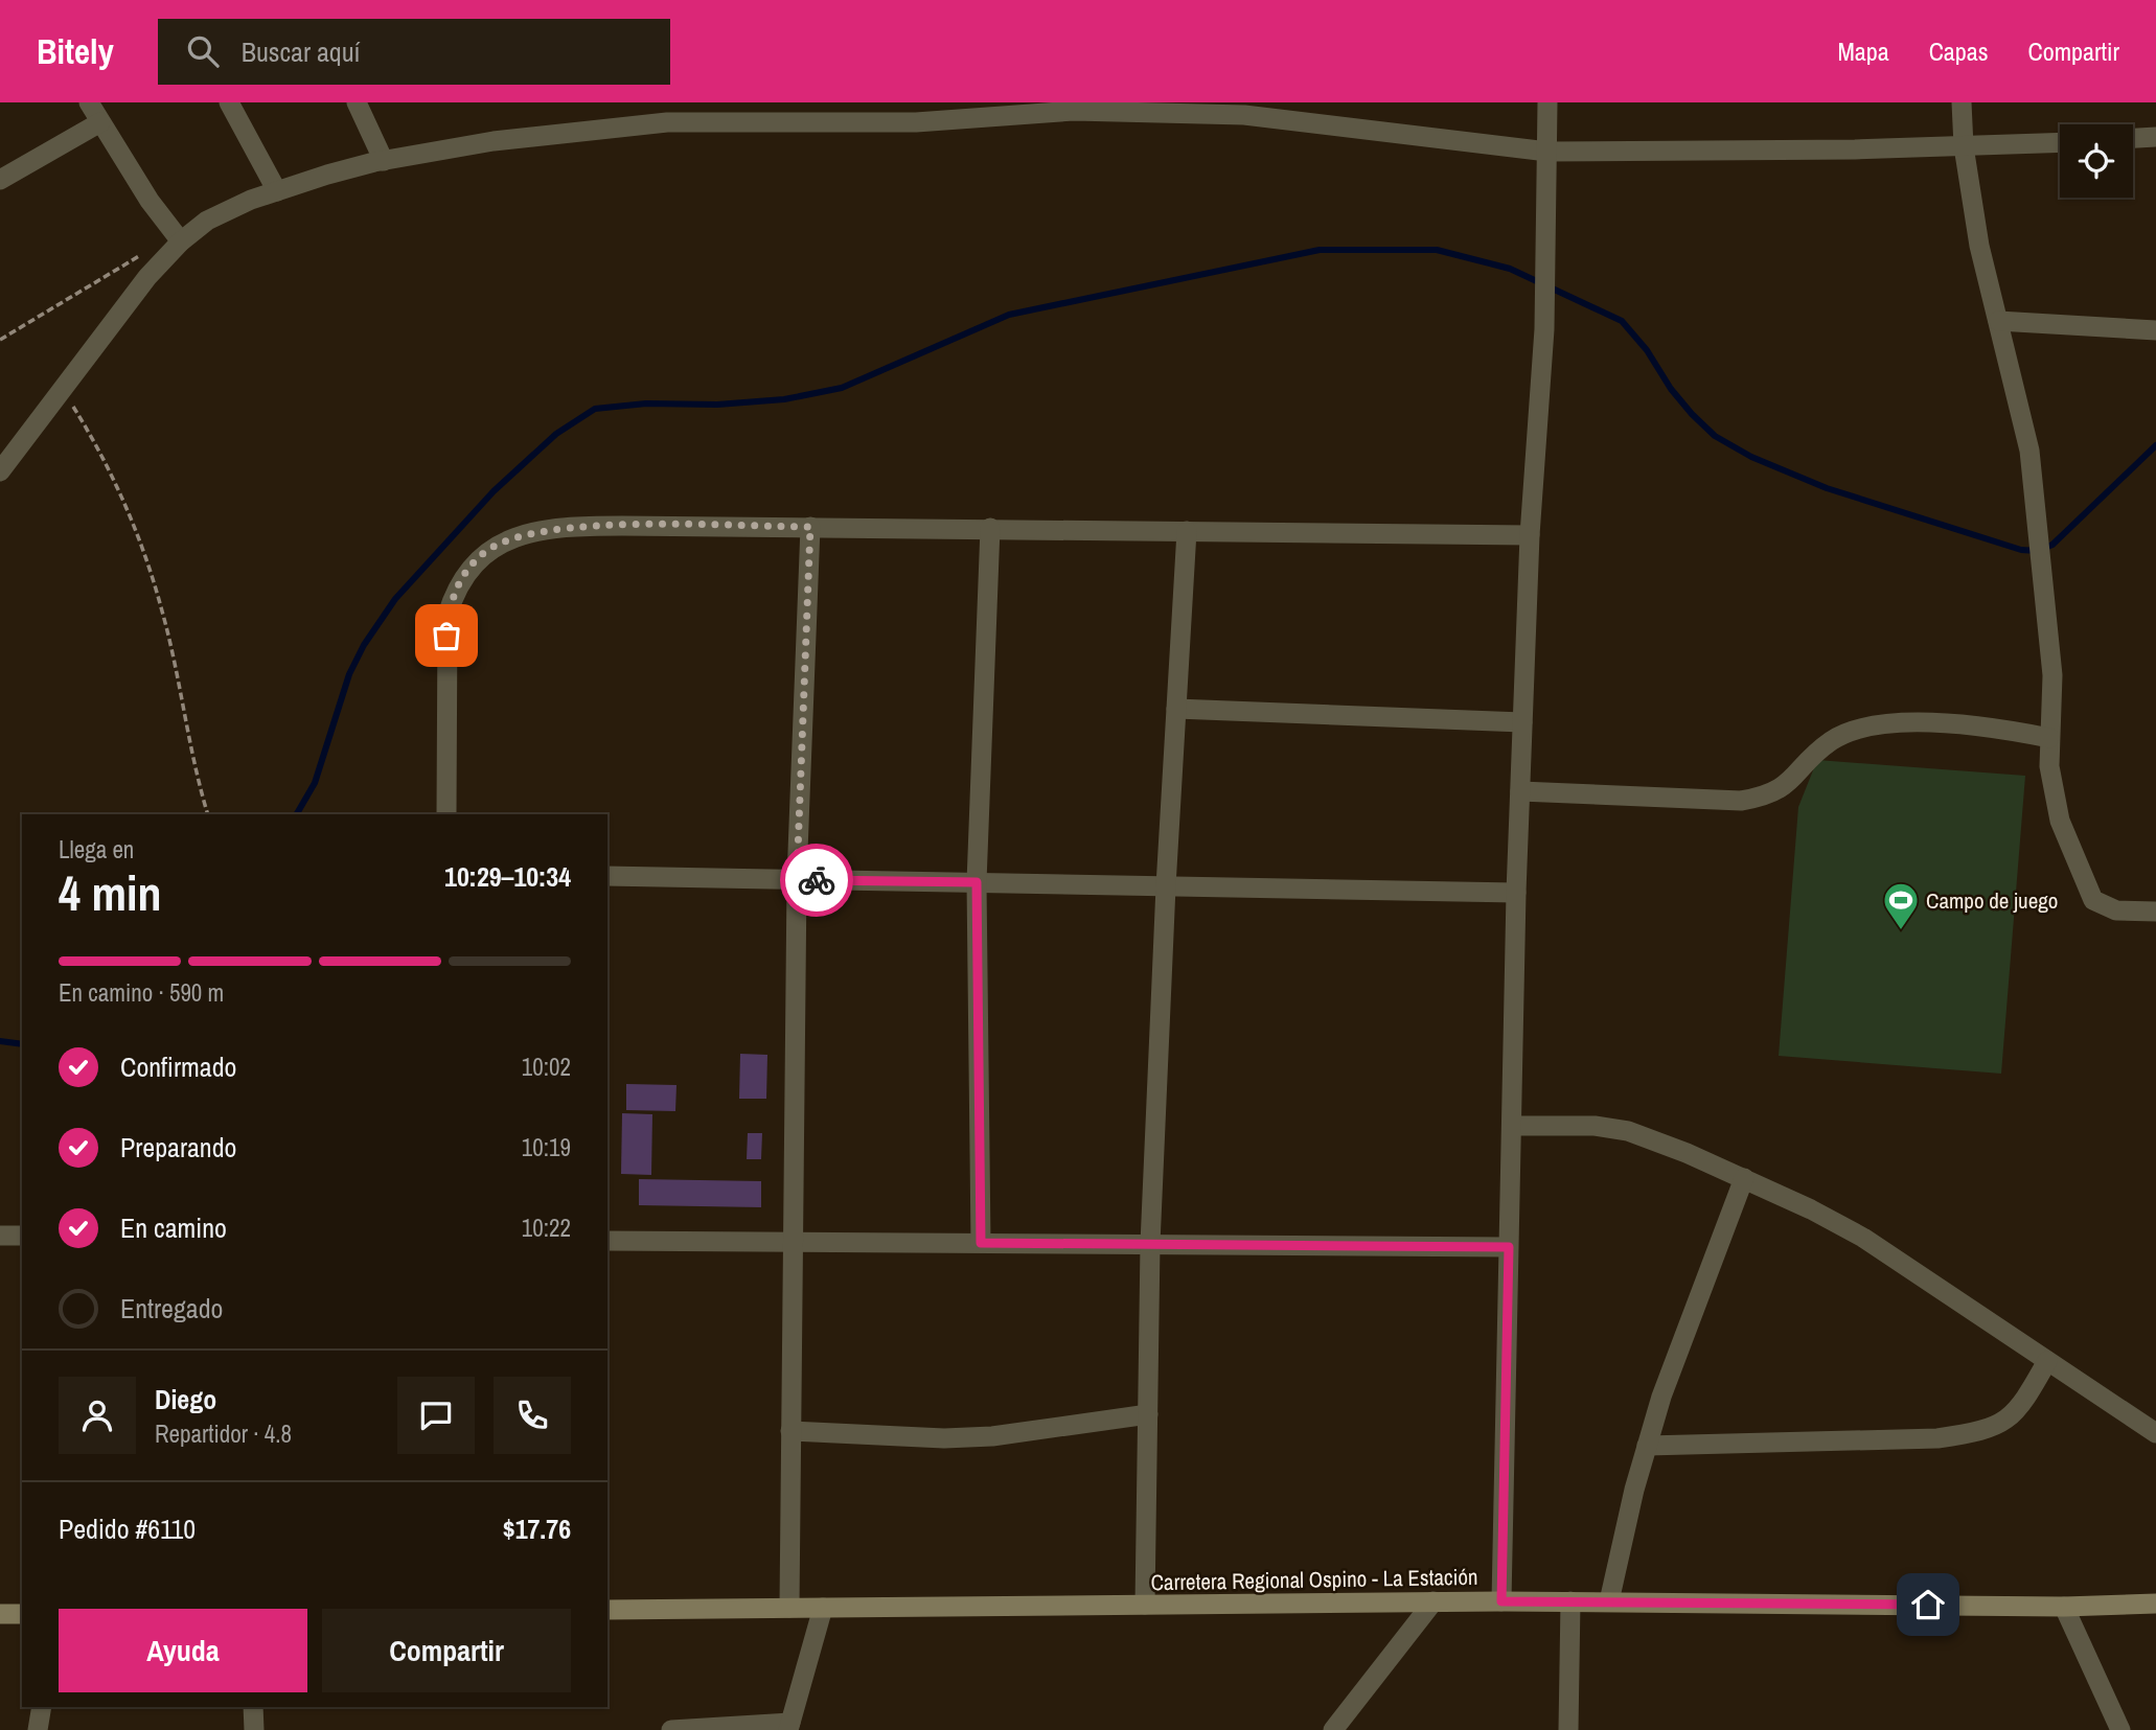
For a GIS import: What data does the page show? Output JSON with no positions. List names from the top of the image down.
{
  "streets": {
    "main road": ["Carretera Regional Ospino - La Estación"]
  },
  "places": {
    "sports": ["Campo de juego"]
  },
  "page": {
    "header": "Bitely",
    "search": "Buscar aquí",
    "nav": ["Mapa", "Capas", "Compartir"],
    "heading": ["4 min", "Llega en", "10:29–10:34"],
    "panel": [
      "Diego",
      "Repartidor · 4.8",
      "Pedido #6110",
      "$17.76"
    ],
    "bar": "En camino · 590 m",
    "list": [
      ["Confirmado", "10:02"],
      ["Preparando", "10:19"],
      ["En camino", "10:22"],
      "Entregado"
    ],
    "buttons": ["Ayuda", "Compartir"]
  }
}
